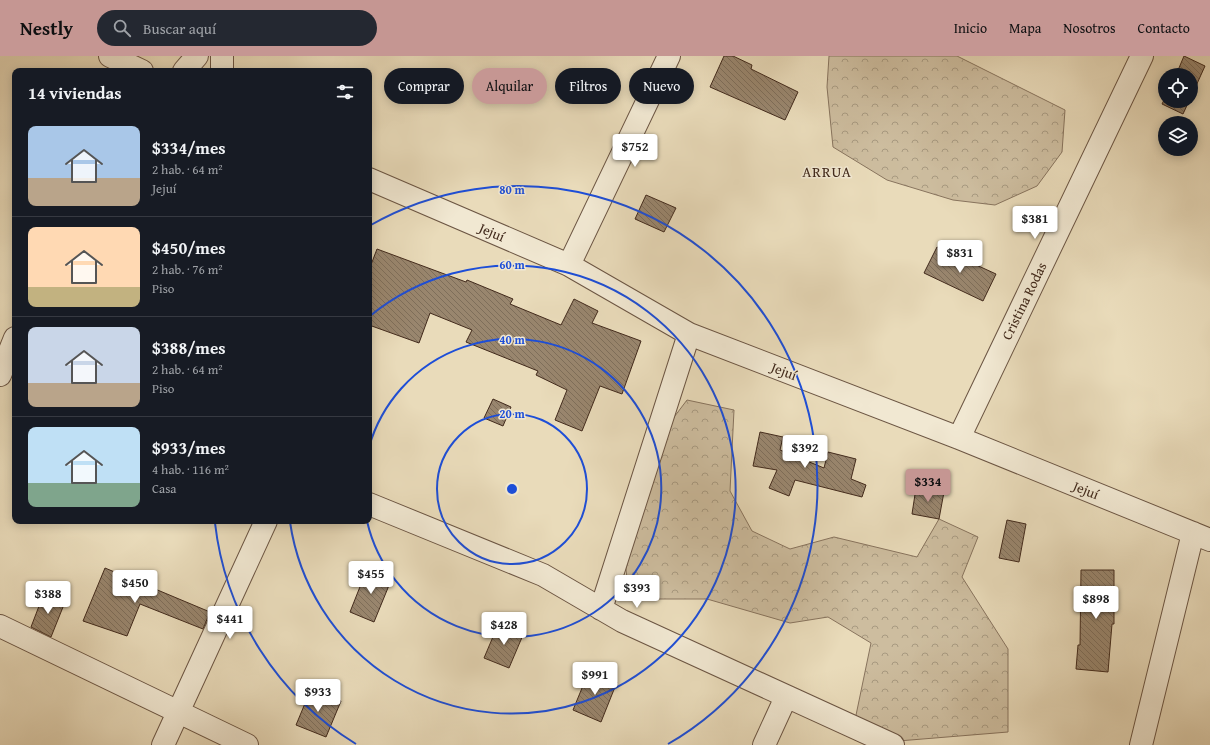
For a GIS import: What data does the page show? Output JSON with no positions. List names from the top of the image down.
{
  "streets": {
    "street": ["Jejuí", "Cristina Rodas"]
  },
  "crossings": [
    ["Jejuí", "Cristina Rodas"]
  ],
  "districts": ["ARRUA"],
  "page": {
    "header": "Nestly",
    "search": "Buscar aquí",
    "nav": [
      "Inicio",
      "Mapa",
      "Nosotros",
      "Contacto"
    ],
    "chip": [
      "Comprar",
      "Alquilar",
      "Filtros",
      "Nuevo"
    ],
    "heading": "14 viviendas",
    "list": [
      {
        "name": "$334/mes",
        "note": "2 hab. · 64 m² · Jejuí"
      },
      {
        "name": "$450/mes",
        "note": "2 hab. · 76 m² · Piso"
      },
      {
        "name": "$388/mes",
        "note": "2 hab. · 64 m² · Piso"
      },
      {
        "name": "$933/mes",
        "note": "4 hab. · 116 m² · Casa"
      }
    ],
    "price": [
      "$752",
      "$381",
      "$831",
      "$392",
      "$334",
      "$455",
      "$450",
      "$393",
      "$388",
      "$898",
      "$441",
      "$428",
      "$991",
      "$933"
    ]
  },
  "rings": [
    "80 m",
    "60 m",
    "40 m",
    "20 m"
  ]
}
